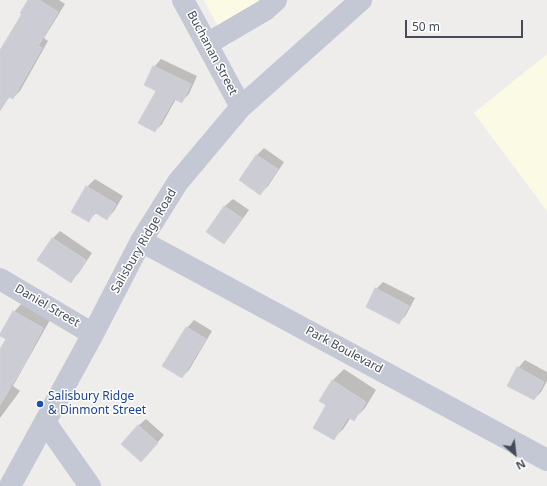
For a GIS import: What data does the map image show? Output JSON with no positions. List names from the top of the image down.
{
  "streets": {
    "street": [
      "Buchanan Street",
      "Salisbury Ridge Road",
      "Daniel Street",
      "Park Boulevard"
    ]
  },
  "crossings": [
    ["Buchanan Street", "Salisbury Ridge Road"],
    ["Salisbury Ridge Road", "Daniel Street"],
    ["Salisbury Ridge Road", "Park Boulevard"]
  ],
  "places": ["Salisbury Ridge & Dinmont Street"],
  "scale_bar": "50 m",
  "north": "bottom right"
}
